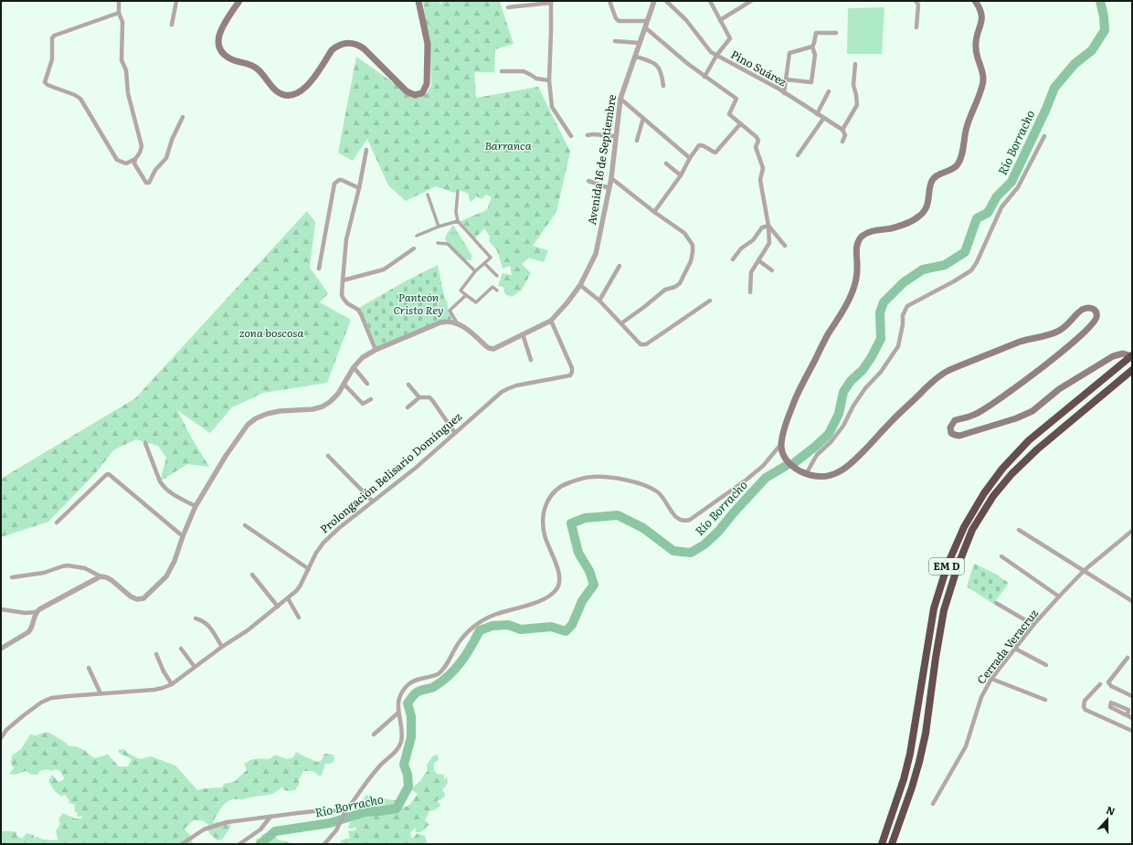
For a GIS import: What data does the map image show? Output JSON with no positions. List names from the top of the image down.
{
  "streets": {
    "highway": ["EM D"],
    "street": [
      "Pino Suárez",
      "Avenida 16 de Septiembre",
      "Prolongación Belisario Domínguez",
      "Cerrada Veracruz"
    ]
  },
  "crossings": [
    ["Avenida 16 de Septiembre", "Prolongación Belisario Domínguez"]
  ],
  "water": ["Río Borracho"],
  "parks": ["Barranca", "Panteón Cristo Rey", "zona boscosa"],
  "north": "top"
}
